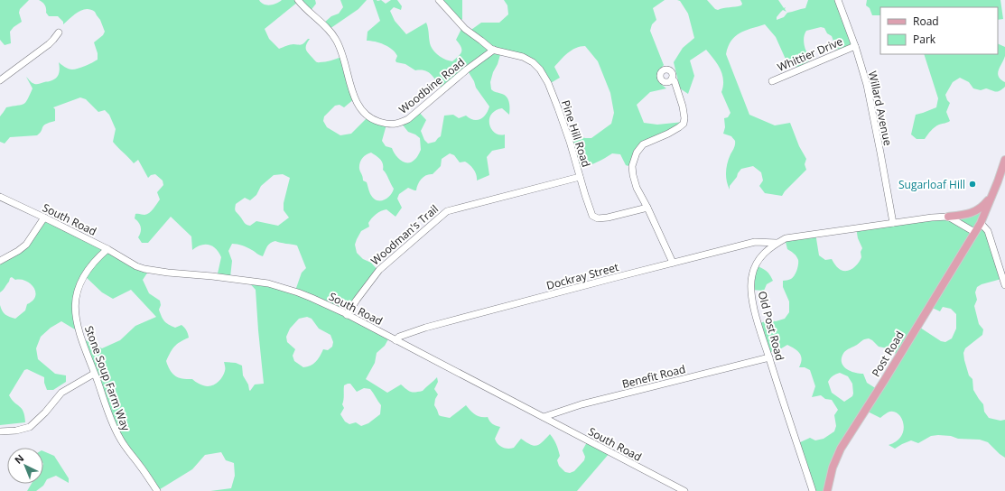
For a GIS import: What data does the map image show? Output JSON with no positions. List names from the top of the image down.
{
  "streets": {
    "main road": ["Post Road"],
    "street": [
      "Whittier Drive",
      "Woodbine Road",
      "Willard Avenue",
      "Pine Hill Road",
      "South Road",
      "Woodman's Trail",
      "Dockray Street",
      "Old Post Road",
      "Benefit Road",
      "Stone Soup Farm Way"
    ]
  },
  "crossings": [
    ["Whittier Drive", "Willard Avenue"],
    ["Woodbine Road", "Pine Hill Road"],
    ["Willard Avenue", "Old Post Road"],
    ["Pine Hill Road", "Woodman's Trail"],
    ["South Road", "Woodman's Trail"],
    ["South Road", "Dockray Street"],
    ["South Road", "Benefit Road"],
    ["South Road", "Stone Soup Farm Way"],
    ["Dockray Street", "Old Post Road"],
    ["Old Post Road", "Benefit Road"]
  ],
  "places": ["Sugarloaf Hill"],
  "legend": ["Road", "Park"],
  "north": "top left"
}
